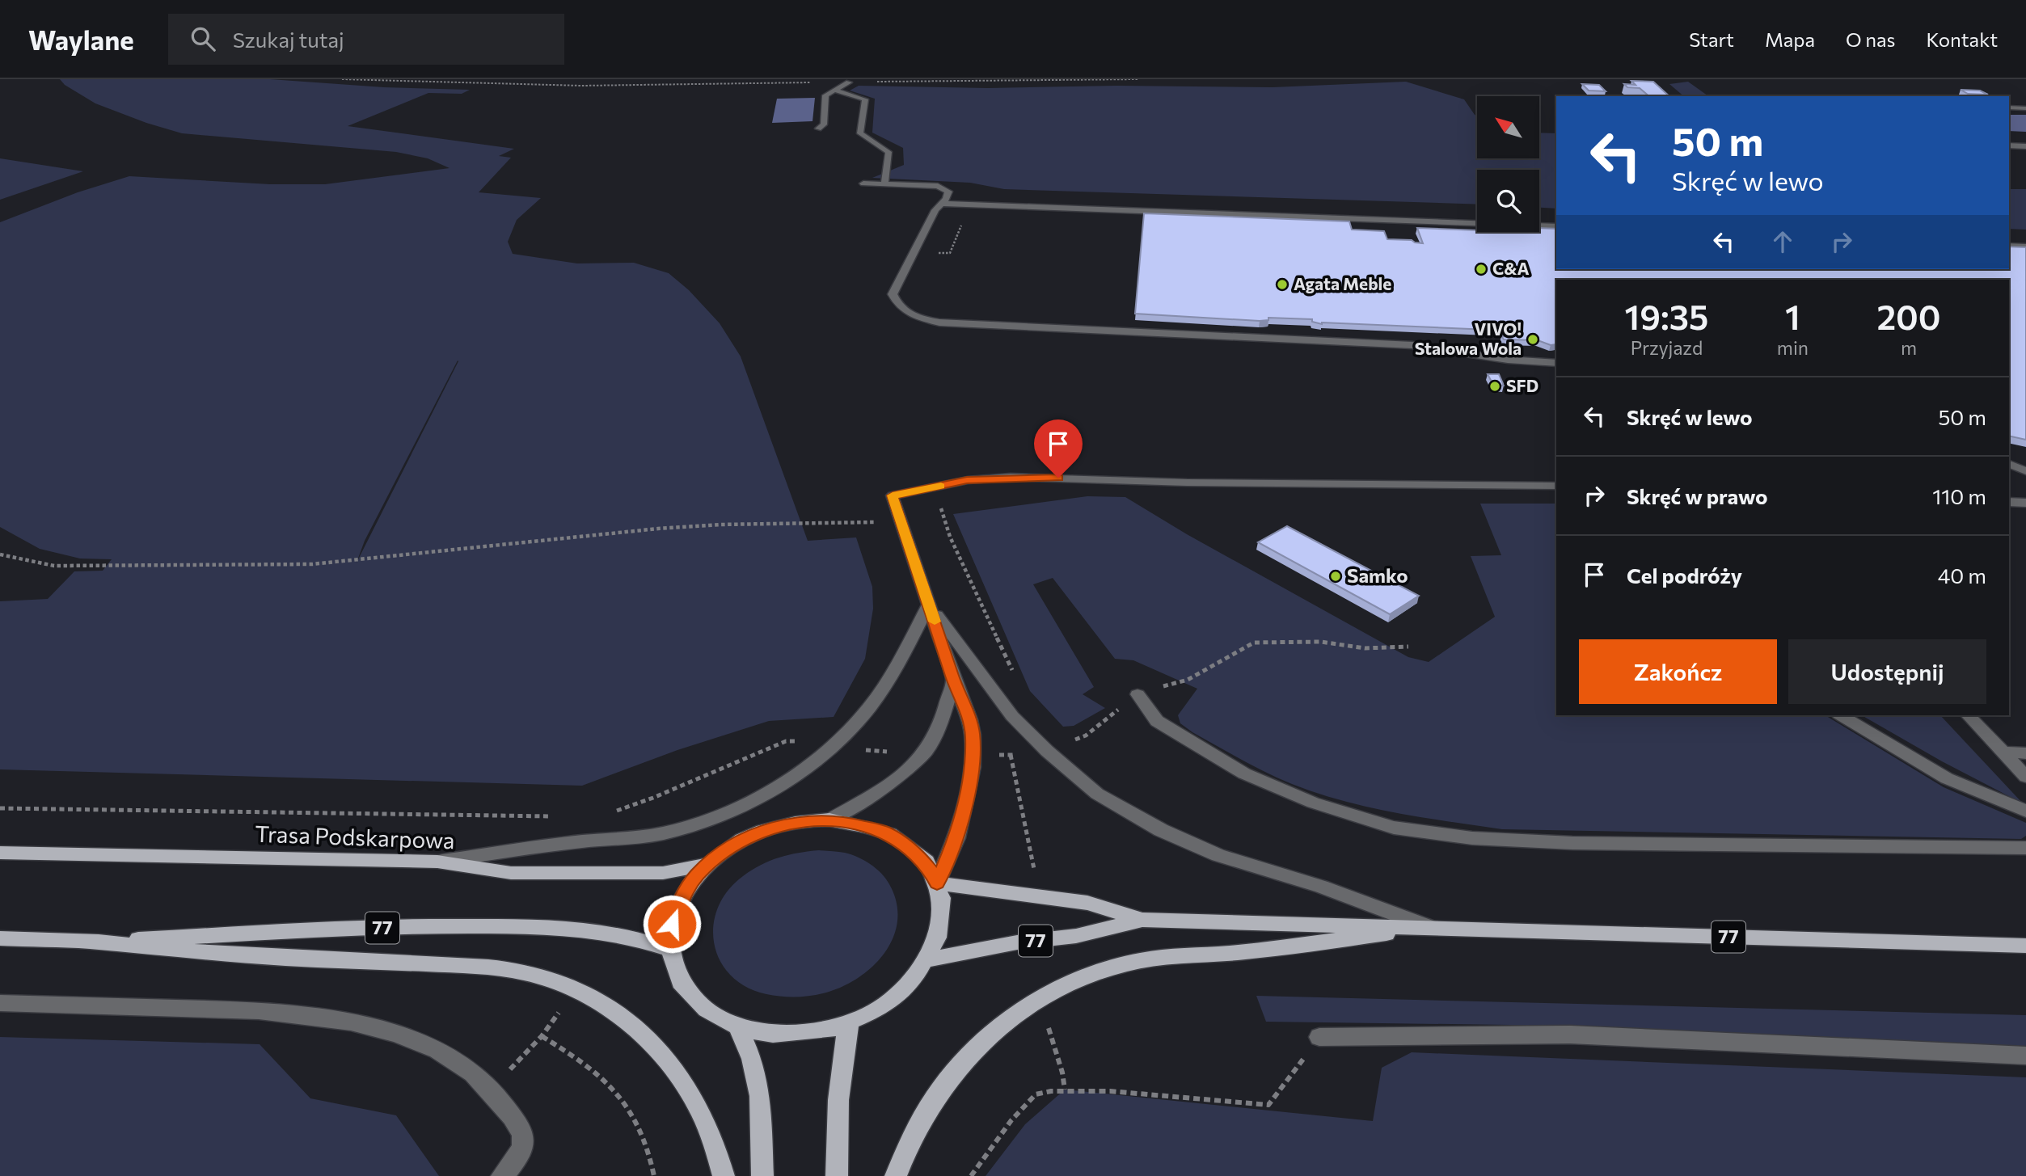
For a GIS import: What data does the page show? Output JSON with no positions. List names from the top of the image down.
{
  "streets": {
    "main road": ["Trasa Podskarpowa", "77"]
  },
  "places": [
    "C&A",
    "Agata Meble",
    "VIVO! Stalowa Wola",
    "SFD",
    "Samko"
  ],
  "north": "top left",
  "page": {
    "header": "Waylane",
    "search": "Szukaj tutaj",
    "nav": [
      "Start",
      "Mapa",
      "O nas",
      "Kontakt"
    ],
    "turn": ["50 m", "Skręć w lewo"],
    "eta": [
      "19:35",
      "Przyjazd",
      "1",
      "min",
      "200",
      "m"
    ],
    "list": [
      {
        "name": "Skręć w lewo",
        "value": "50 m"
      },
      {
        "name": "Skręć w prawo",
        "value": "110 m"
      },
      {
        "name": "Cel podróży",
        "value": "40 m"
      }
    ],
    "buttons": ["Zakończ", "Udostępnij"]
  }
}
